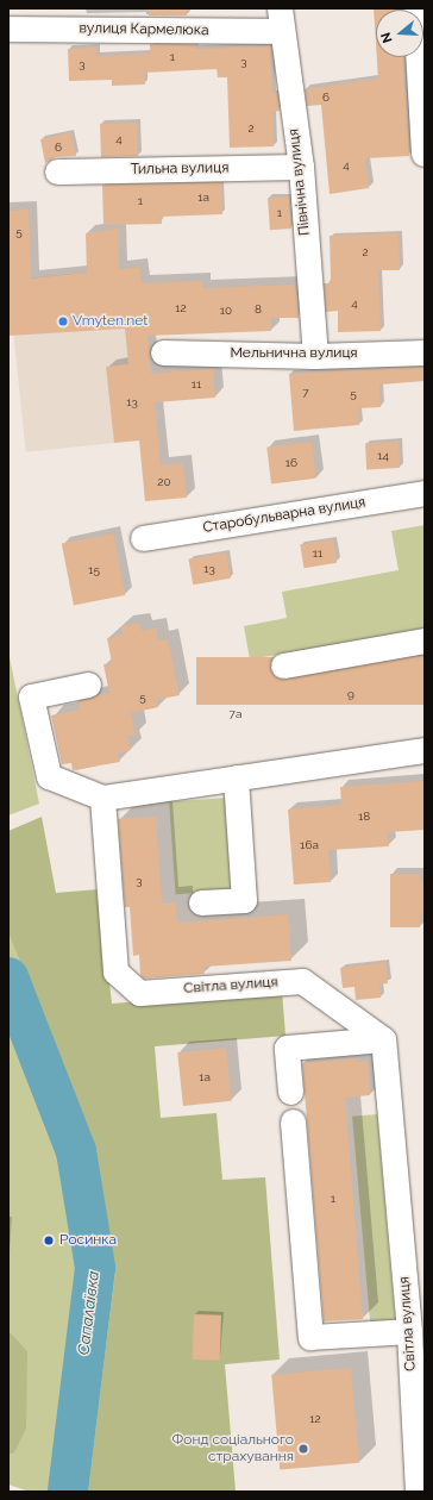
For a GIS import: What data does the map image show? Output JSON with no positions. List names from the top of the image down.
{
  "streets": {
    "street": [
      "вулиця Кармелюка",
      "Тильна вулиця",
      "Північна вулиця",
      "Мельнична вулиця",
      "Старобульварна вулиця",
      "Світла вулиця"
    ]
  },
  "crossings": [
    ["вулиця Кармелюка", "Північна вулиця"],
    ["Тильна вулиця", "Північна вулиця"],
    ["Північна вулиця", "Мельнична вулиця"]
  ],
  "water": ["Сапалаївка"],
  "places": ["Vmyten.net", "Росинка", "Фонд соціального страхування"],
  "house_numbers": [
    "1",
    "3",
    "3",
    "6",
    "2",
    "4",
    "6",
    "4",
    "1а",
    "1",
    "1",
    "5",
    "2",
    "4",
    "12",
    "8",
    "10",
    "11",
    "7",
    "5",
    "13",
    "14",
    "16",
    "20",
    "11",
    "13",
    "15",
    "9",
    "5",
    "7а",
    "18",
    "16а",
    "3",
    "1а",
    "1",
    "12"
  ],
  "north": "left"
}
